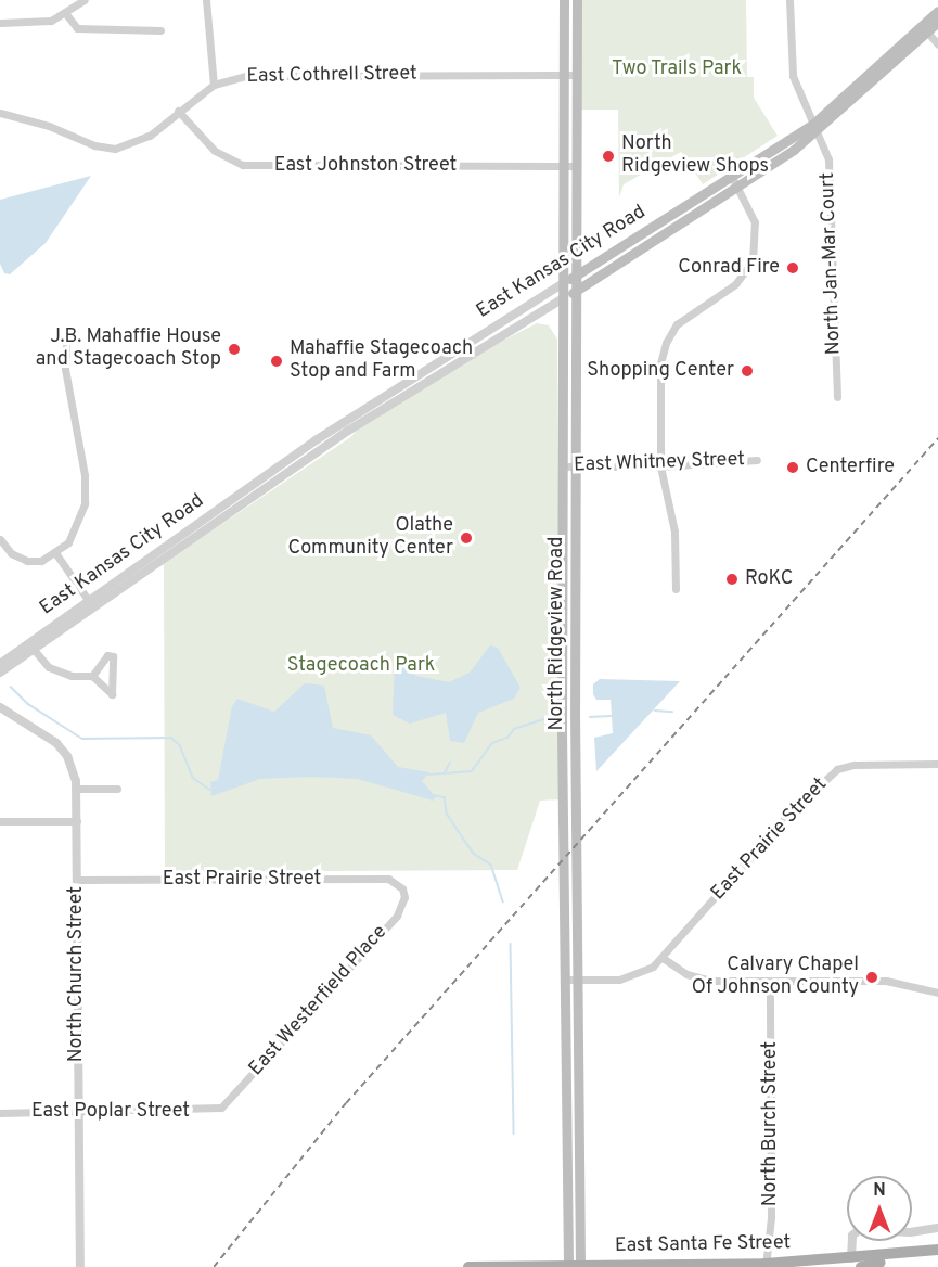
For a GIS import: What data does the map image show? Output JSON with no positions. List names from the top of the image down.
{
  "streets": {
    "main road": ["East Kansas City Road", "North Ridgeview Road", "East Santa Fe Street"],
    "street": [
      "East Cothrell Street",
      "East Johnston Street",
      "North Jan-Mar Court",
      "East Whitney Street",
      "East Prairie Street",
      "North Church Street",
      "East Westerfield Place",
      "East Poplar Street",
      "North Burch Street"
    ]
  },
  "crossings": [
    ["East Cothrell Street", "East Johnston Street"],
    ["East Cothrell Street", "North Ridgeview Road"],
    ["East Johnston Street", "North Ridgeview Road"],
    ["East Kansas City Road", "North Jan-Mar Court"],
    ["East Kansas City Road", "North Ridgeview Road"],
    ["East Whitney Street", "North Ridgeview Road"],
    ["North Ridgeview Road", "East Prairie Street"],
    ["North Ridgeview Road", "East Santa Fe Street"],
    ["East Prairie Street", "North Church Street"],
    ["East Prairie Street", "East Westerfield Place"],
    ["North Church Street", "East Poplar Street"],
    ["East Westerfield Place", "East Poplar Street"],
    ["North Burch Street", "East Santa Fe Street"]
  ],
  "parks": ["Two Trails Park", "Stagecoach Park"],
  "places": [
    "North Ridgeview Shops",
    "Conrad Fire",
    "J.B. Mahaffie House and Stagecoach Stop",
    "Mahaffie Stagecoach Stop and Farm",
    "Shopping Center",
    "Centerfire",
    "Olathe Community Center",
    "RoKC",
    "Calvary Chapel Of Johnson County"
  ],
  "north": "top"
}
